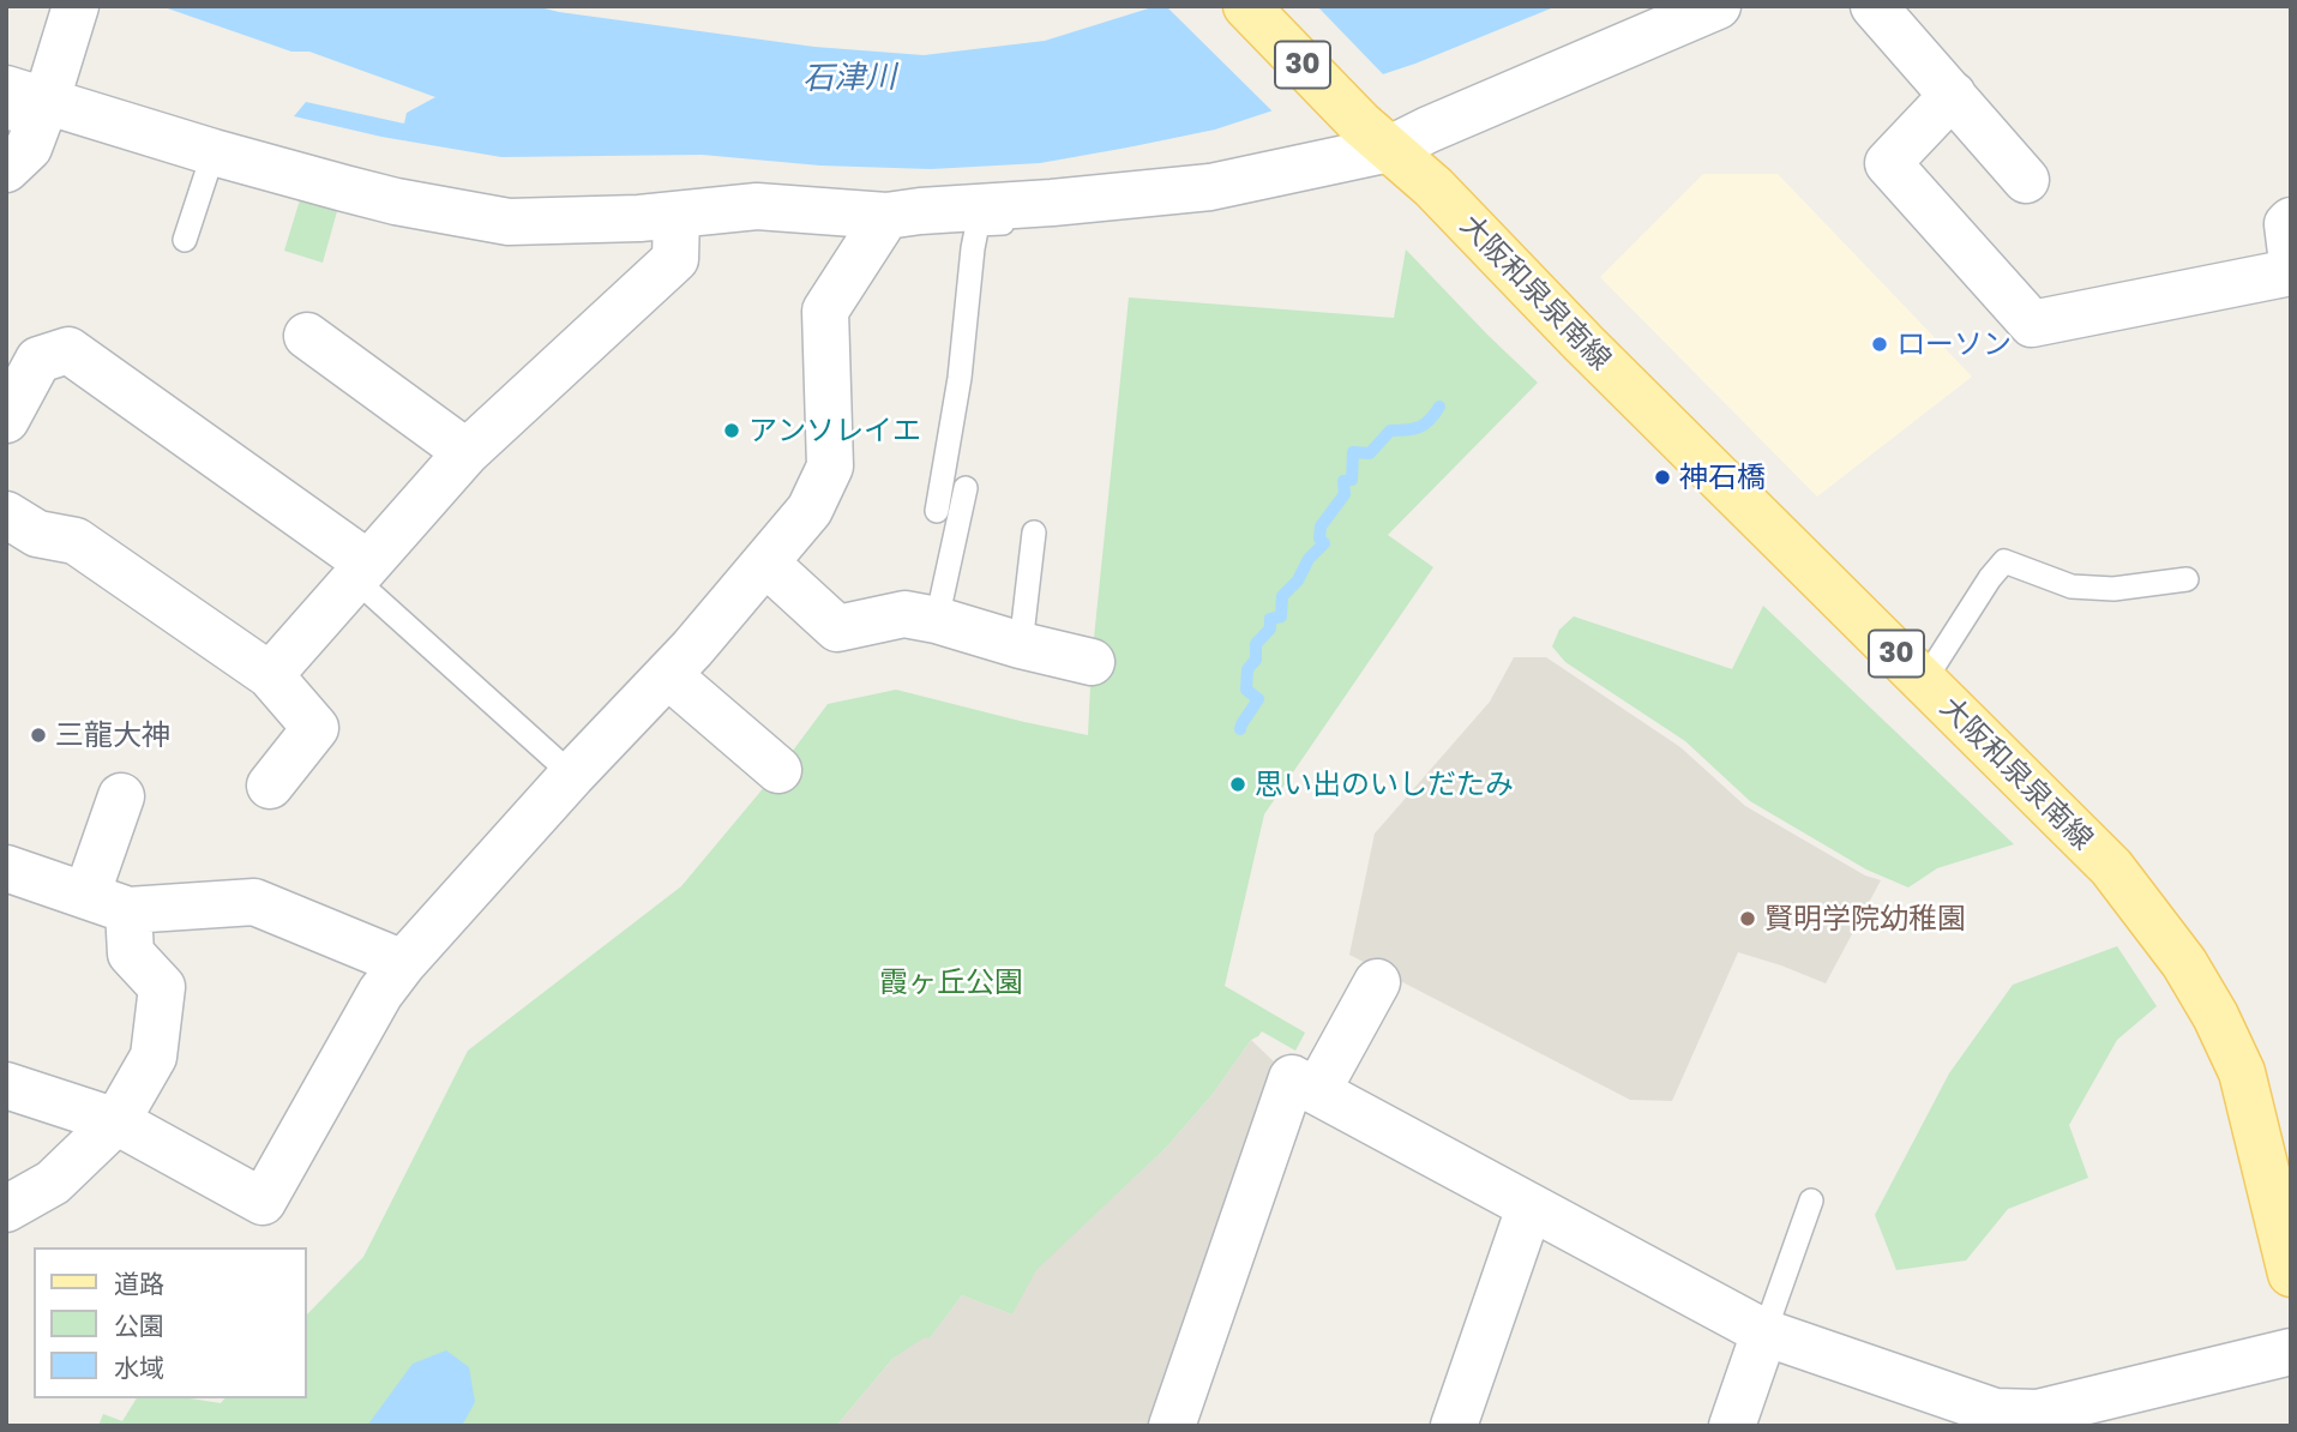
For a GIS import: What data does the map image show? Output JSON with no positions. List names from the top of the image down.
{
  "streets": {
    "main road": ["30", "大阪和泉泉南線"]
  },
  "water": ["石津川"],
  "parks": ["霞ヶ丘公園"],
  "places": [
    "ローソン",
    "アンソレイエ",
    "神石橋",
    "三龍大神",
    "思い出のいしだたみ",
    "賢明学院幼稚園"
  ],
  "legend": ["道路", "公園", "水域"]
}
